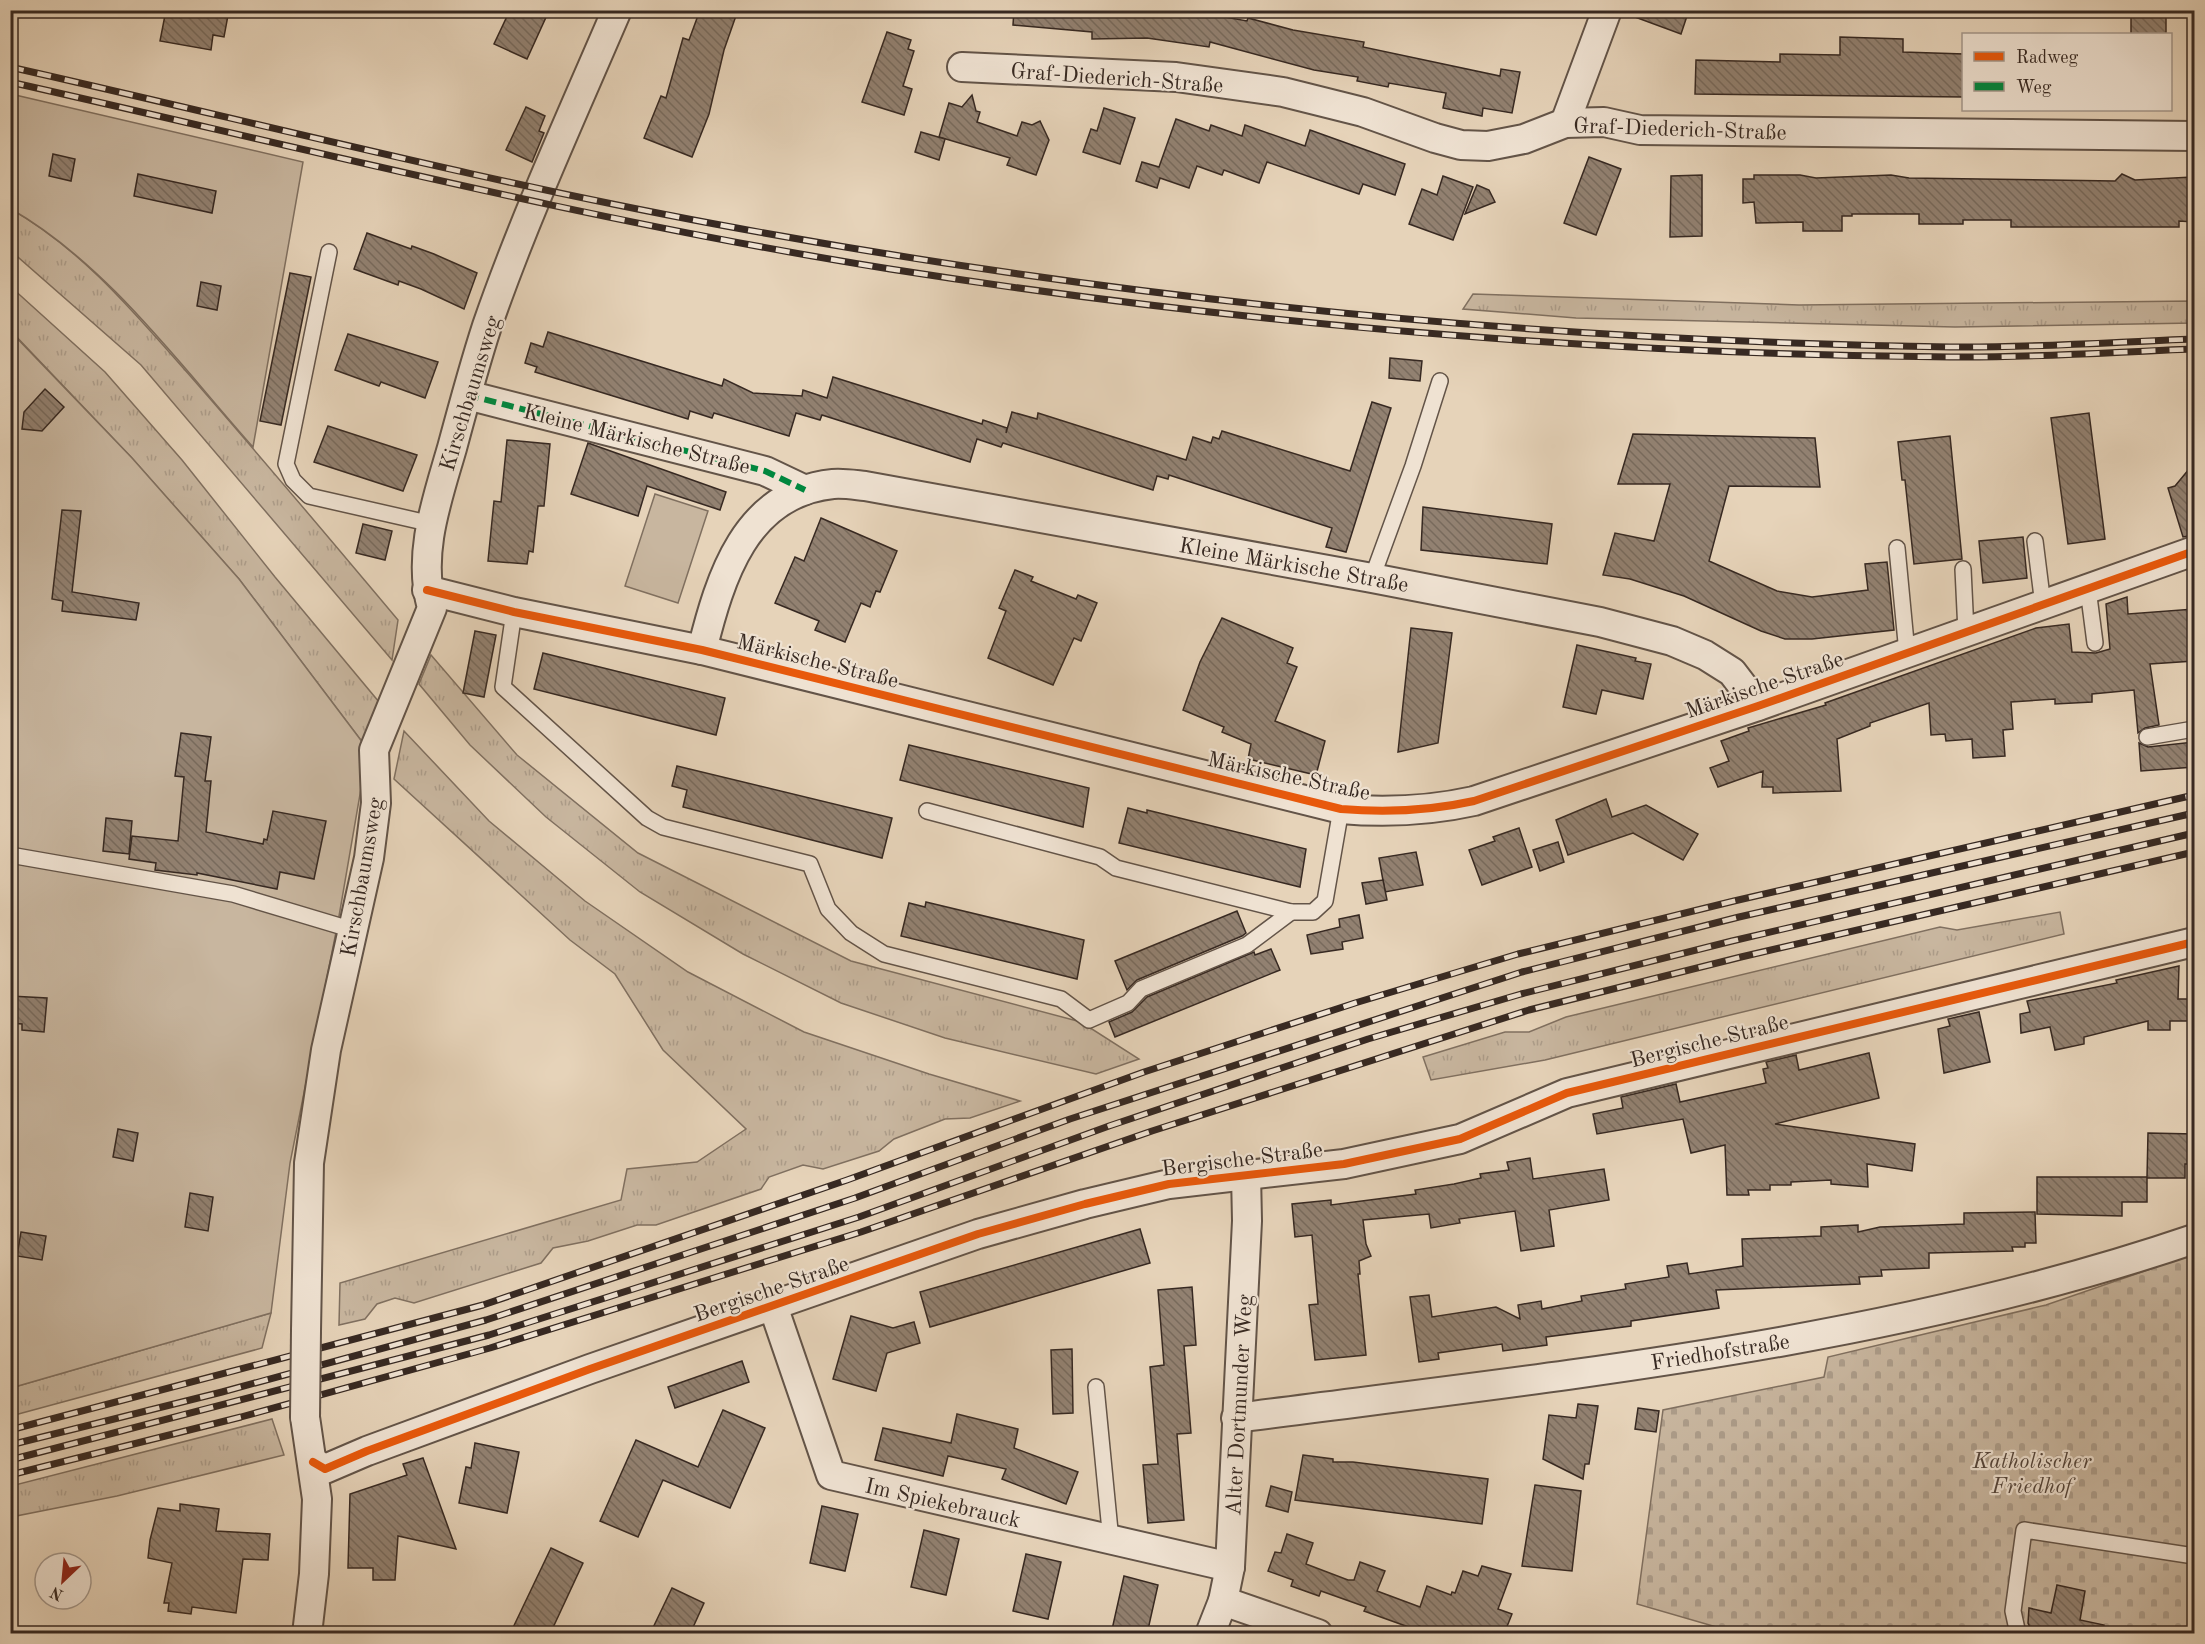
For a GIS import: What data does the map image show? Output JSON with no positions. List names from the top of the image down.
{
  "streets": {
    "street": [
      "Graf-Diederich-Straße",
      "Kirschbaumsweg",
      "Kleine Märkische Straße",
      "Märkische Straße",
      "Bergische Straße",
      "Friedhofstraße",
      "Alter Dortmunder Weg",
      "Im Spiekebrauck"
    ]
  },
  "crossings": [
    ["Kirschbaumsweg", "Kleine Märkische Straße"],
    ["Kirschbaumsweg", "Märkische Straße"],
    ["Kirschbaumsweg", "Bergische Straße"],
    ["Kleine Märkische Straße", "Märkische Straße"],
    ["Bergische Straße", "Alter Dortmunder Weg"],
    ["Bergische Straße", "Im Spiekebrauck"],
    ["Friedhofstraße", "Alter Dortmunder Weg"],
    ["Alter Dortmunder Weg", "Im Spiekebrauck"]
  ],
  "parks": ["Katholischer Friedhof"],
  "legend": ["Radweg", "Weg"],
  "north": "bottom left"
}
